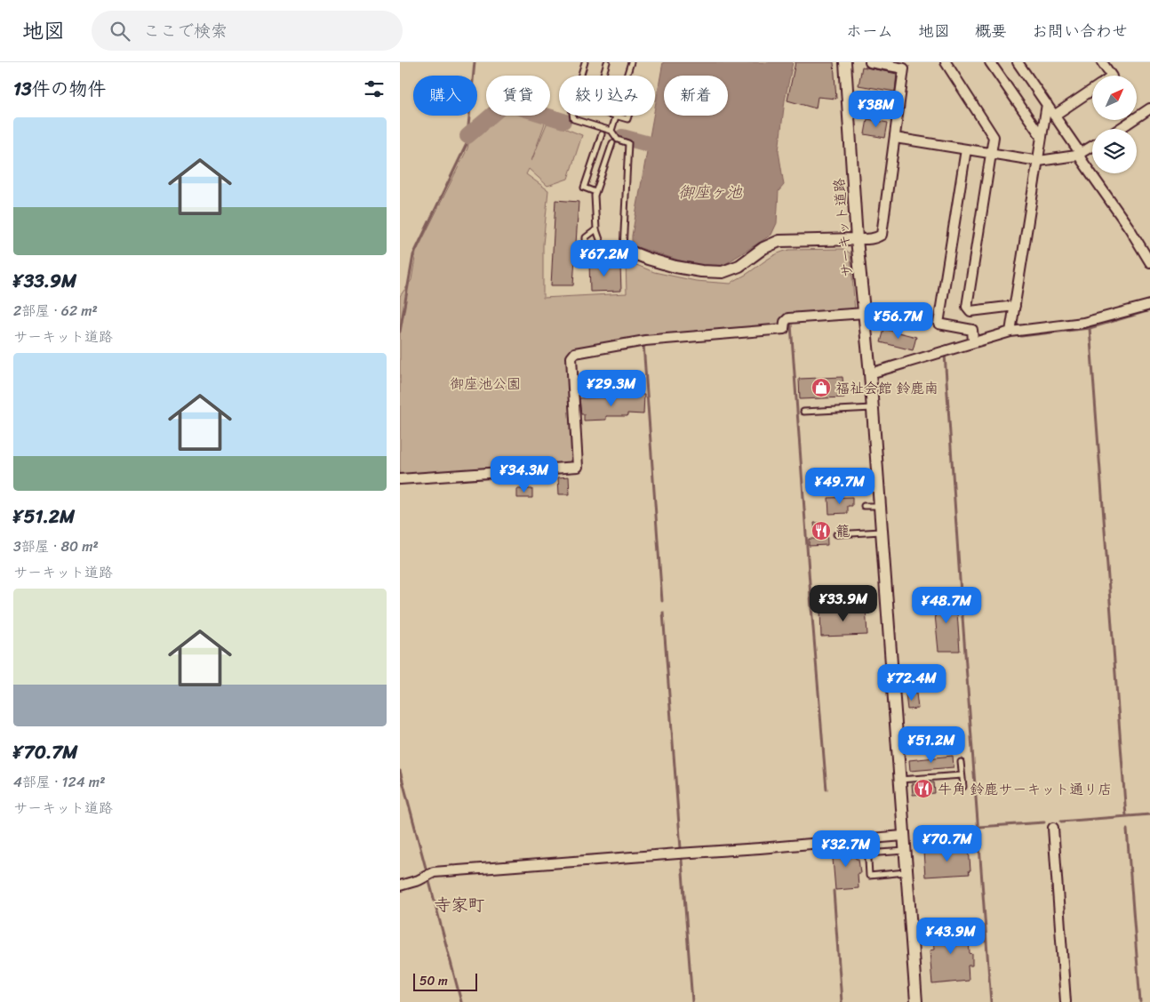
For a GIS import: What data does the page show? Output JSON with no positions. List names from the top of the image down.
{
  "streets": {
    "street": ["サーキット道路"]
  },
  "districts": ["寺家町"],
  "water": ["御座ヶ池"],
  "parks": ["御座池公園"],
  "places": {
    "shop": ["福祉会館 鈴鹿南"],
    "restaurant": ["籠", "牛角 鈴鹿サーキット通り店"]
  },
  "scale_bar": "50 m",
  "north": "top right",
  "page": {
    "header": "地図",
    "search": "ここで検索",
    "nav": [
      "ホーム",
      "地図",
      "概要",
      "お問い合わせ"
    ],
    "heading": "13件の物件",
    "chip": [
      "購入",
      "賃貸",
      "絞り込み",
      "新着"
    ],
    "price": [
      "¥38M",
      "¥67.2M",
      "¥56.7M",
      "¥29.3M",
      "¥34.3M",
      "¥49.7M",
      "¥33.9M",
      "¥48.7M",
      "¥72.4M",
      "¥51.2M",
      "¥70.7M",
      "¥32.7M",
      "¥43.9M"
    ],
    "list": [
      {
        "name": "¥33.9M",
        "note": "2部屋 · 62 m² · サーキット道路"
      },
      {
        "name": "¥51.2M",
        "note": "3部屋 · 80 m² · サーキット道路"
      },
      {
        "name": "¥70.7M",
        "note": "4部屋 · 124 m² · サーキット道路"
      }
    ],
    "scale": "50 m"
  }
}
